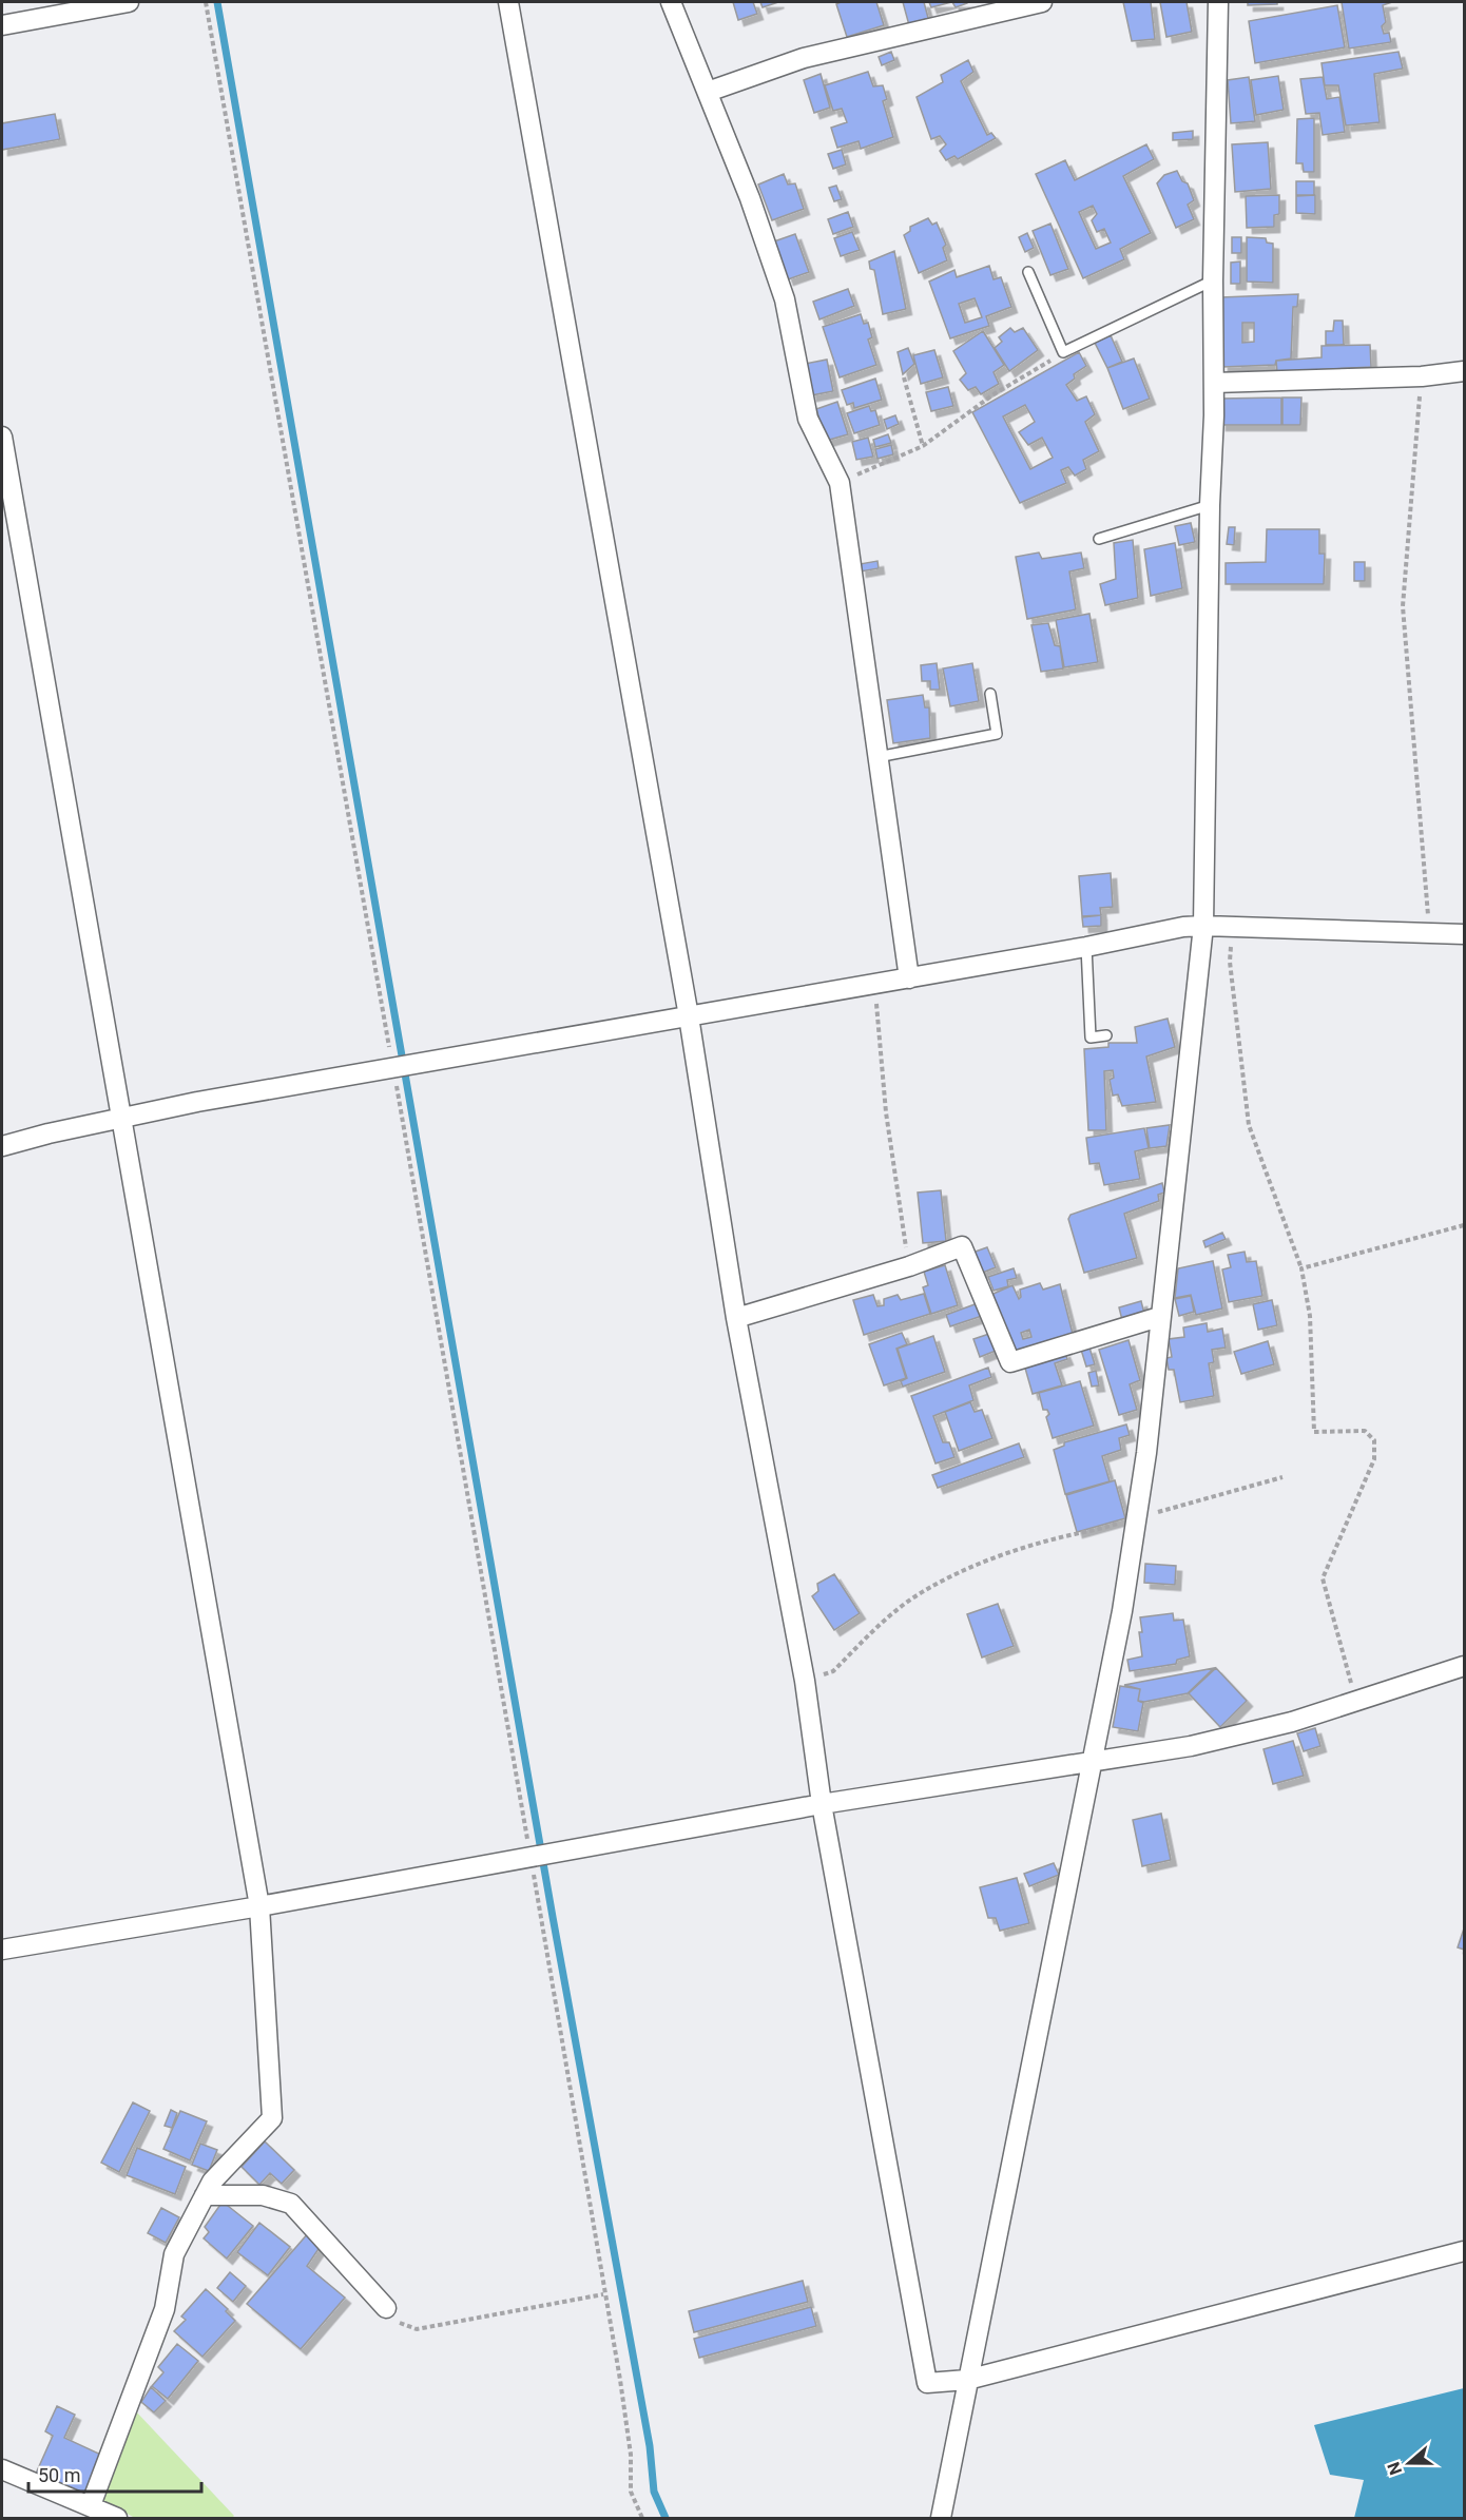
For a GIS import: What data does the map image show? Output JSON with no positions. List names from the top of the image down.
{
  "scale_bar": "50 m",
  "north": "left"
}
